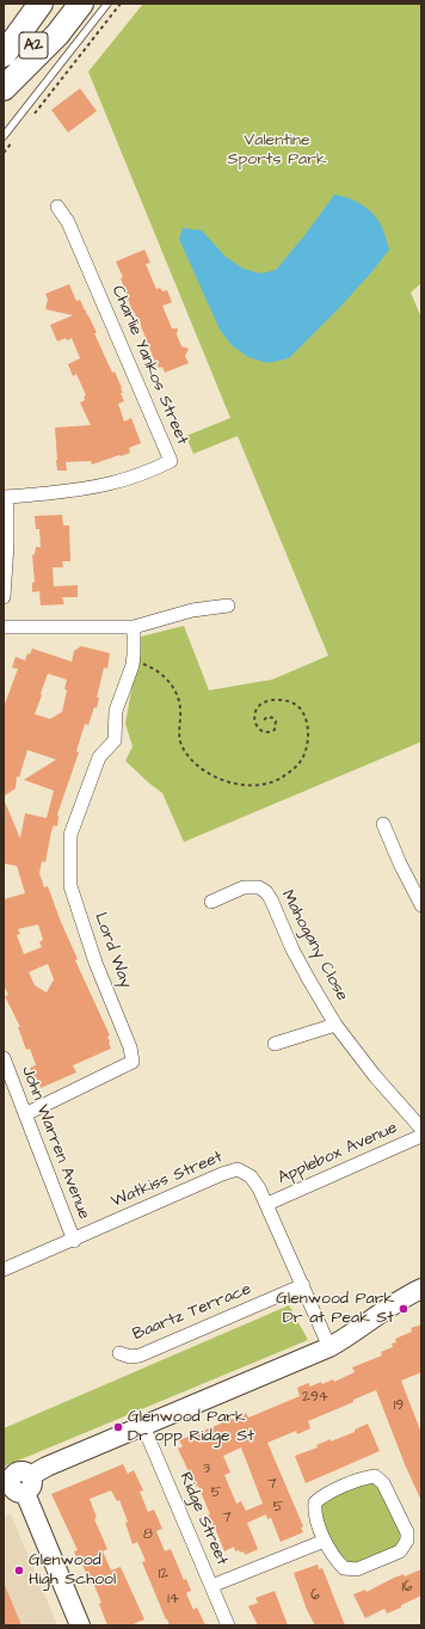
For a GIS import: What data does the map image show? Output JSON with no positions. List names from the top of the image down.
{
  "streets": {
    "highway": ["A2"],
    "street": [
      "Charlie Yankos Street",
      "Mahogany Close",
      "Lord Way",
      "John Warren Avenue",
      "Applebox Avenue",
      "Watkiss Street",
      "Baartz Terrace",
      "Ridge Street"
    ]
  },
  "crossings": [
    ["Lord Way", "John Warren Avenue"],
    ["John Warren Avenue", "Watkiss Street"],
    ["Applebox Avenue", "Watkiss Street"],
    ["Watkiss Street", "Baartz Terrace"]
  ],
  "parks": ["Valentine Sports Park"],
  "places": ["Glenwood Park Dr at Peak St", "Glenwood Park Dr opp Ridge St", "Glenwood High School"],
  "house_numbers": [
    "294",
    "19",
    "3",
    "7",
    "5",
    "5",
    "7",
    "8",
    "12",
    "16",
    "6",
    "14"
  ]
}
